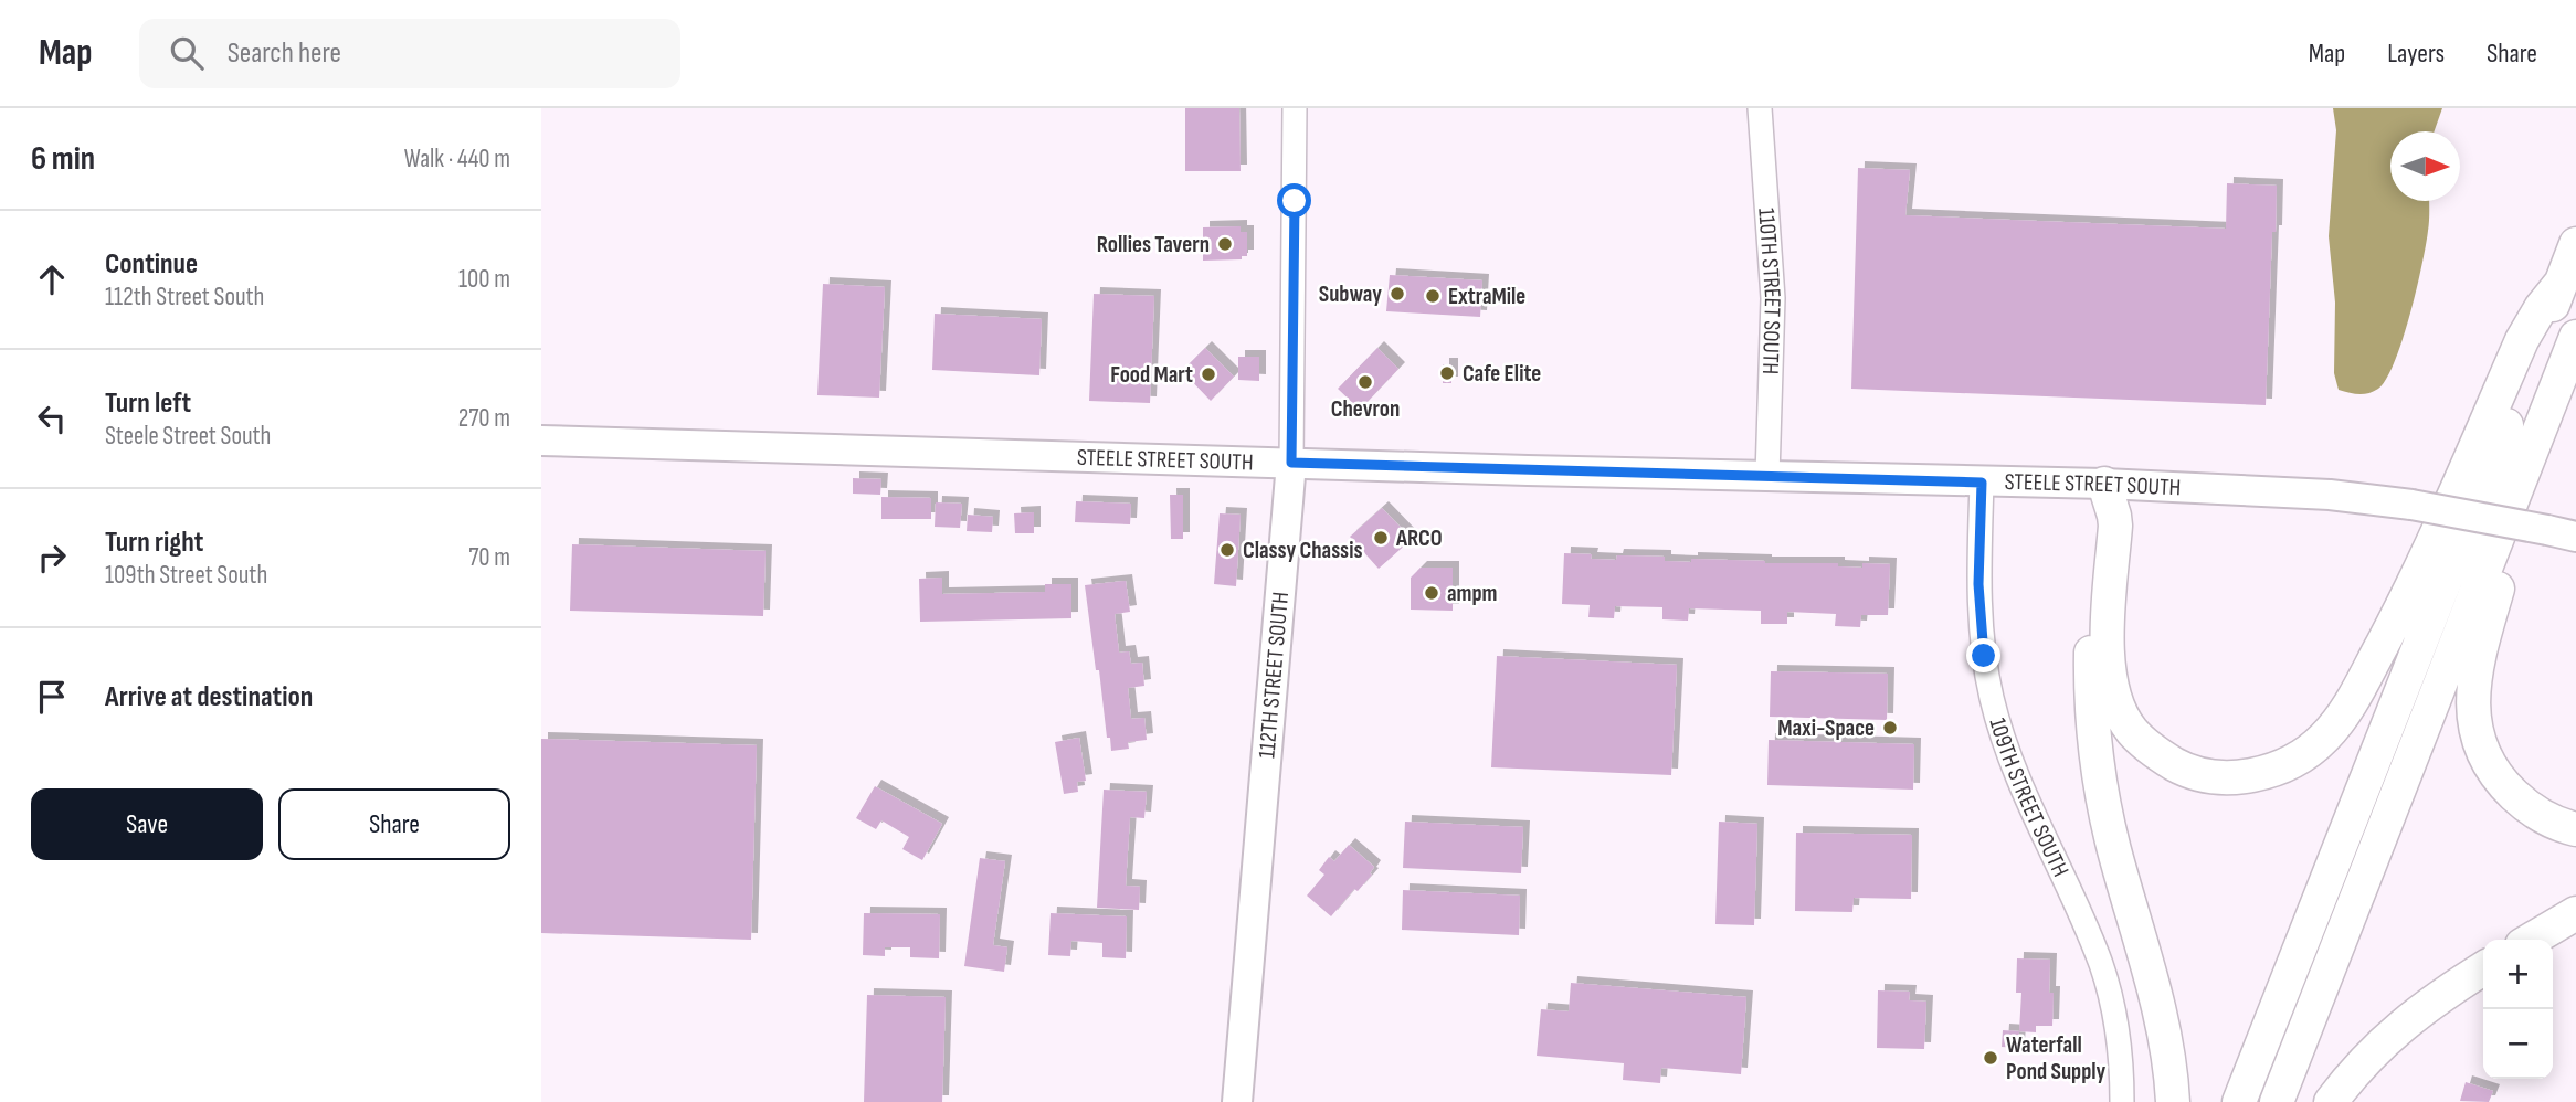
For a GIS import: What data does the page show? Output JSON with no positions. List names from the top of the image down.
{
  "streets": {
    "main road": ["STEELE STREET SOUTH", "112TH STREET SOUTH"],
    "street": ["110TH STREET SOUTH", "109TH STREET SOUTH"]
  },
  "crossings": [
    ["110TH STREET SOUTH", "STEELE STREET SOUTH"],
    ["STEELE STREET SOUTH", "112TH STREET SOUTH"],
    ["STEELE STREET SOUTH", "109TH STREET SOUTH"]
  ],
  "places": [
    "Rollies Tavern",
    "Subway",
    "ExtraMile",
    "Cafe Elite",
    "Food Mart",
    "Chevron",
    "ARCO",
    "Classy Chassis",
    "ampm",
    "Maxi-Space",
    "Waterfall Pond Supply"
  ],
  "north": "right",
  "page": {
    "header": "Map",
    "search": "Search here",
    "nav": ["Map", "Layers", "Share"],
    "heading": ["6 min", "Walk · 440 m"],
    "list": [
      ["Continue", "112th Street South", "100 m"],
      ["Turn left", "Steele Street South", "270 m"],
      ["Turn right", "109th Street South", "70 m"],
      "Arrive at destination"
    ],
    "buttons": ["Save", "Share"],
    "map_buttons": ["+", "−"]
  }
}
